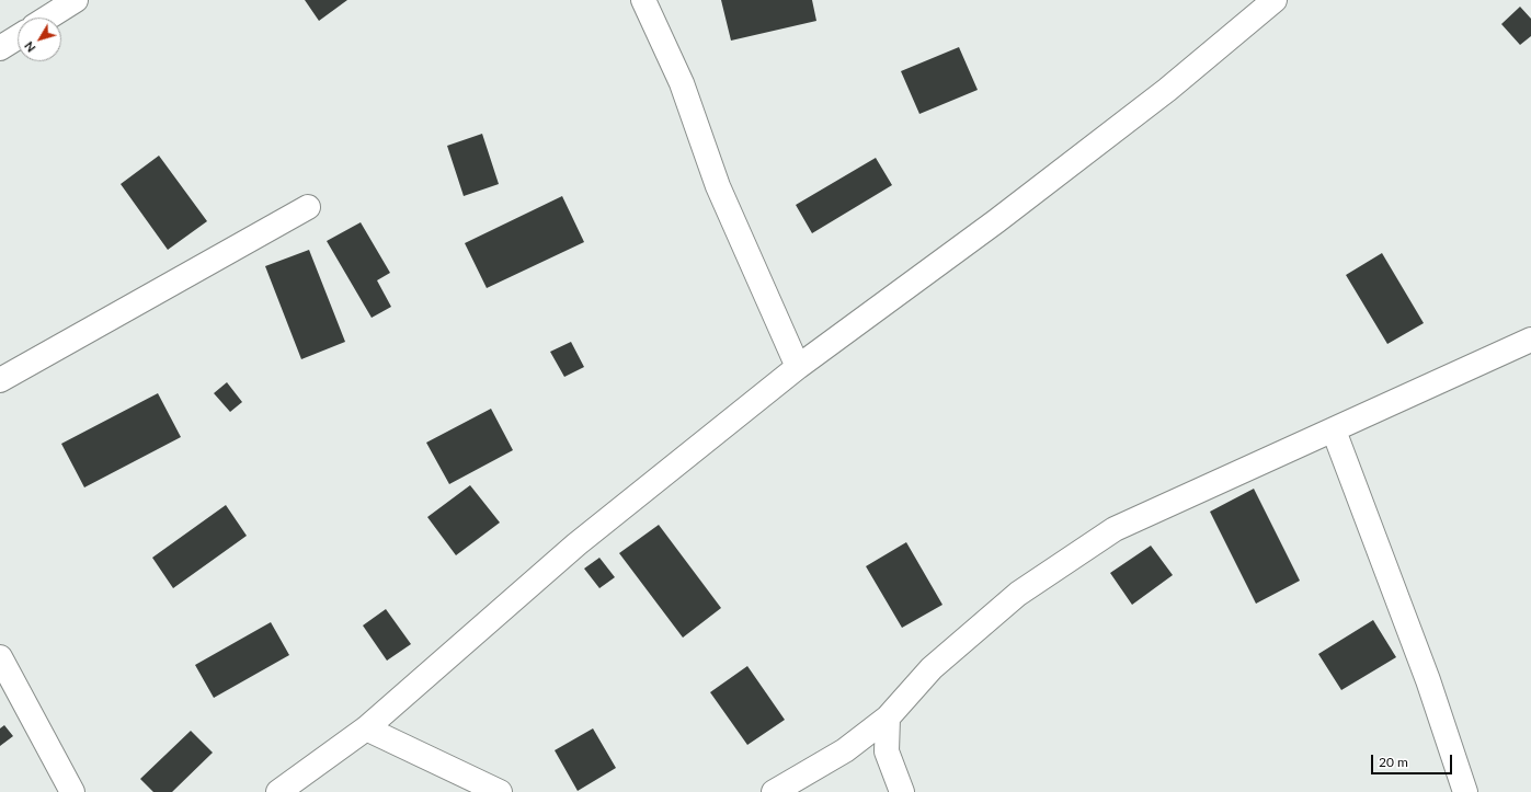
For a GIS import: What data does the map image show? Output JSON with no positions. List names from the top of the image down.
{
  "scale_bar": "20 m",
  "north": "bottom left"
}
